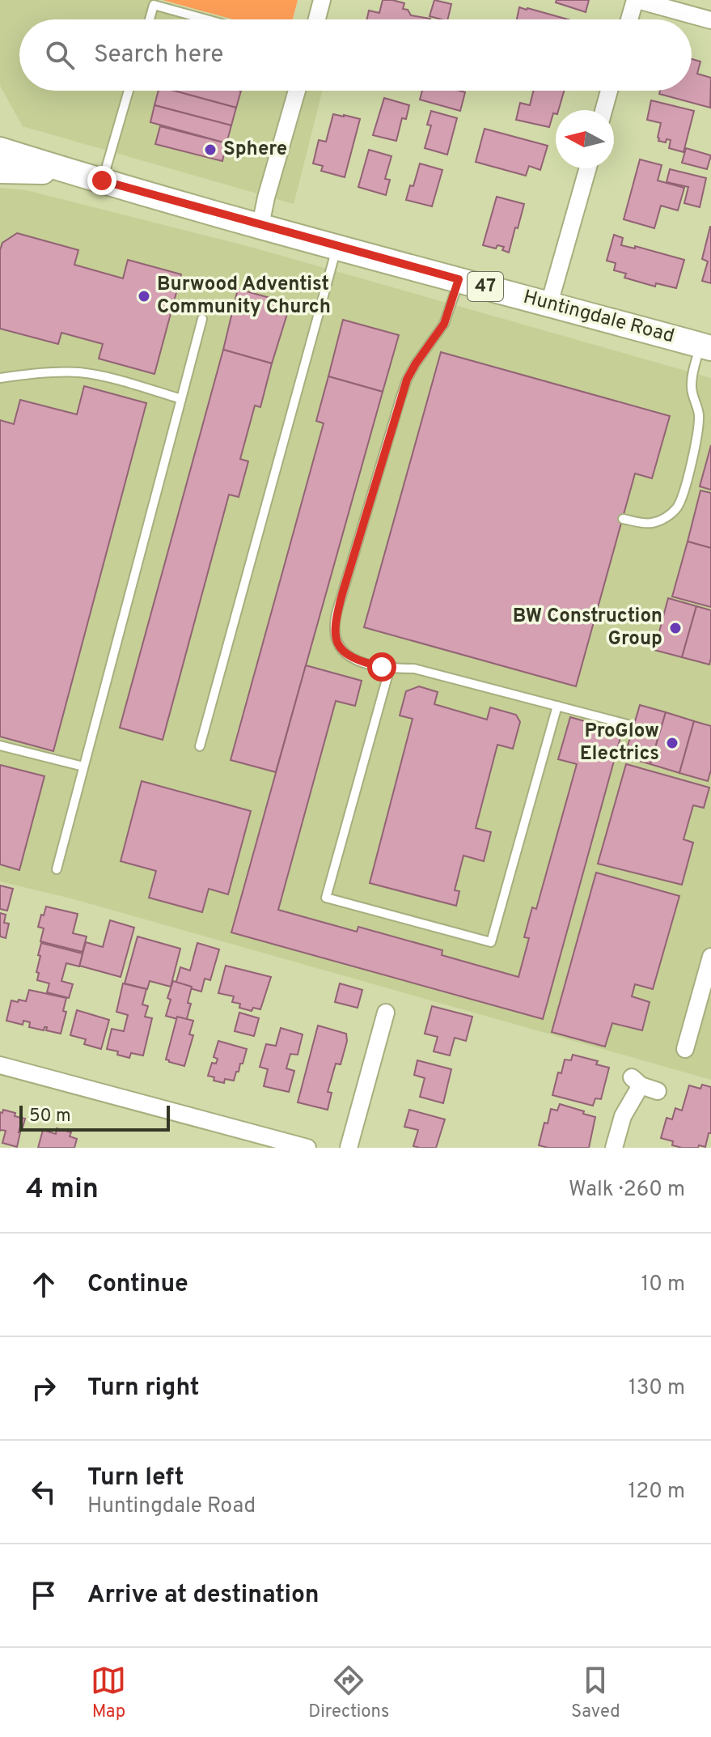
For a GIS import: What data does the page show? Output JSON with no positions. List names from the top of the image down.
{
  "streets": {
    "main road": ["47", "Huntingdale Road"]
  },
  "crossings": [
    ["47", "Huntingdale Road"]
  ],
  "places": [
    "Sphere",
    "Burwood Adventist Community Church",
    "BW Construction Group",
    "ProGlow Electrics"
  ],
  "scale_bar": "50 m",
  "north": "left",
  "page": {
    "search": "Search here",
    "scale": "50 m",
    "heading": ["4 min", "Walk · 260 m"],
    "list": [
      ["Continue", "10 m"],
      ["Turn right", "130 m"],
      ["Turn left", "Huntingdale Road", "120 m"],
      "Arrive at destination"
    ],
    "nav": ["Map", "Directions", "Saved"]
  }
}
